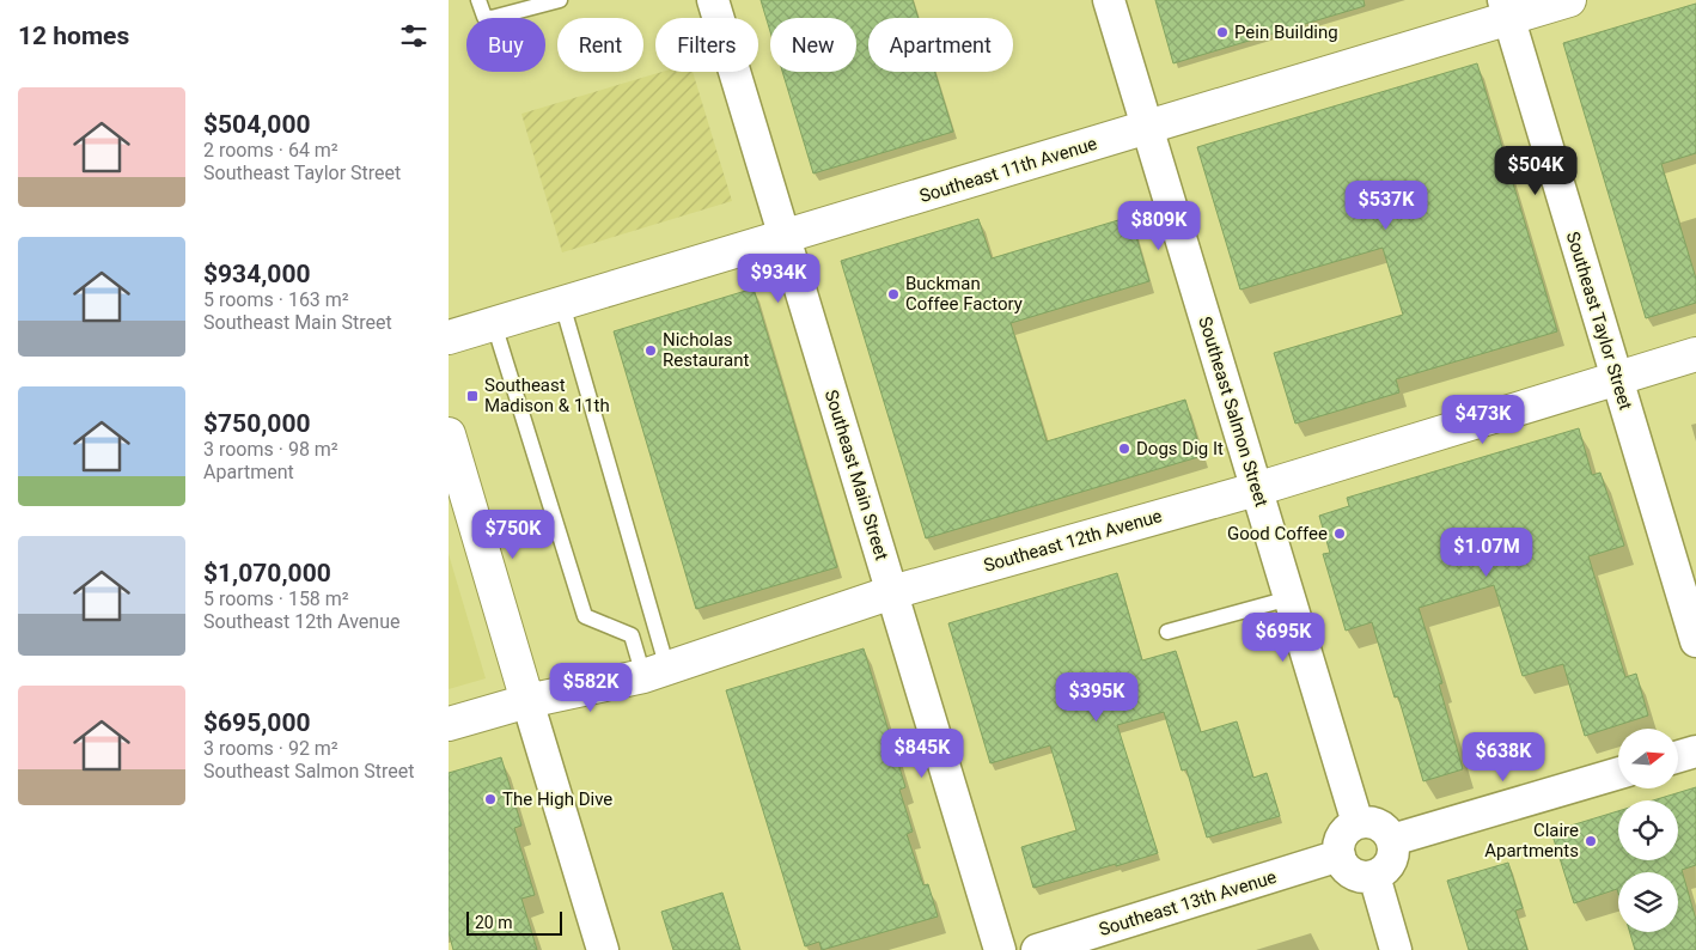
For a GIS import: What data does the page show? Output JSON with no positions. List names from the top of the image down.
{
  "streets": {
    "main road": ["Southeast 11th Avenue", "Southeast 12th Avenue"],
    "street": [
      "Southeast Taylor Street",
      "Southeast Salmon Street",
      "Southeast Main Street",
      "Southeast 13th Avenue"
    ]
  },
  "crossings": [
    ["Southeast 11th Avenue", "Southeast Taylor Street"],
    ["Southeast 11th Avenue", "Southeast Salmon Street"],
    ["Southeast 11th Avenue", "Southeast Main Street"],
    ["Southeast Taylor Street", "Southeast 12th Avenue"],
    ["Southeast Salmon Street", "Southeast 12th Avenue"],
    ["Southeast Salmon Street", "Southeast 13th Avenue"],
    ["Southeast Main Street", "Southeast 12th Avenue"]
  ],
  "places": {
    "other": [
      "Pein Building",
      "Buckman Coffee Factory",
      "Nicholas Restaurant",
      "Dogs Dig It",
      "Good Coffee",
      "The High Dive",
      "Claire Apartments"
    ],
    "transit": ["Southeast Madison & 11th"]
  },
  "scale_bar": "20 m",
  "north": "right",
  "page": {
    "heading": "12 homes",
    "chip": [
      "Buy",
      "Rent",
      "Filters",
      "New",
      "Apartment"
    ],
    "list": [
      {
        "name": "$504,000",
        "note": "2 rooms · 64 m² · Southeast Taylor Street"
      },
      {
        "name": "$934,000",
        "note": "5 rooms · 163 m² · Southeast Main Street"
      },
      {
        "name": "$750,000",
        "note": "3 rooms · 98 m² · Apartment"
      },
      {
        "name": "$1,070,000",
        "note": "5 rooms · 158 m² · Southeast 12th Avenue"
      },
      {
        "name": "$695,000",
        "note": "3 rooms · 92 m² · Southeast Salmon Street"
      }
    ],
    "price": [
      "$504K",
      "$537K",
      "$809K",
      "$934K",
      "$473K",
      "$750K",
      "$1.07M",
      "$695K",
      "$582K",
      "$395K",
      "$845K",
      "$638K"
    ],
    "scale": "20 m"
  }
}
